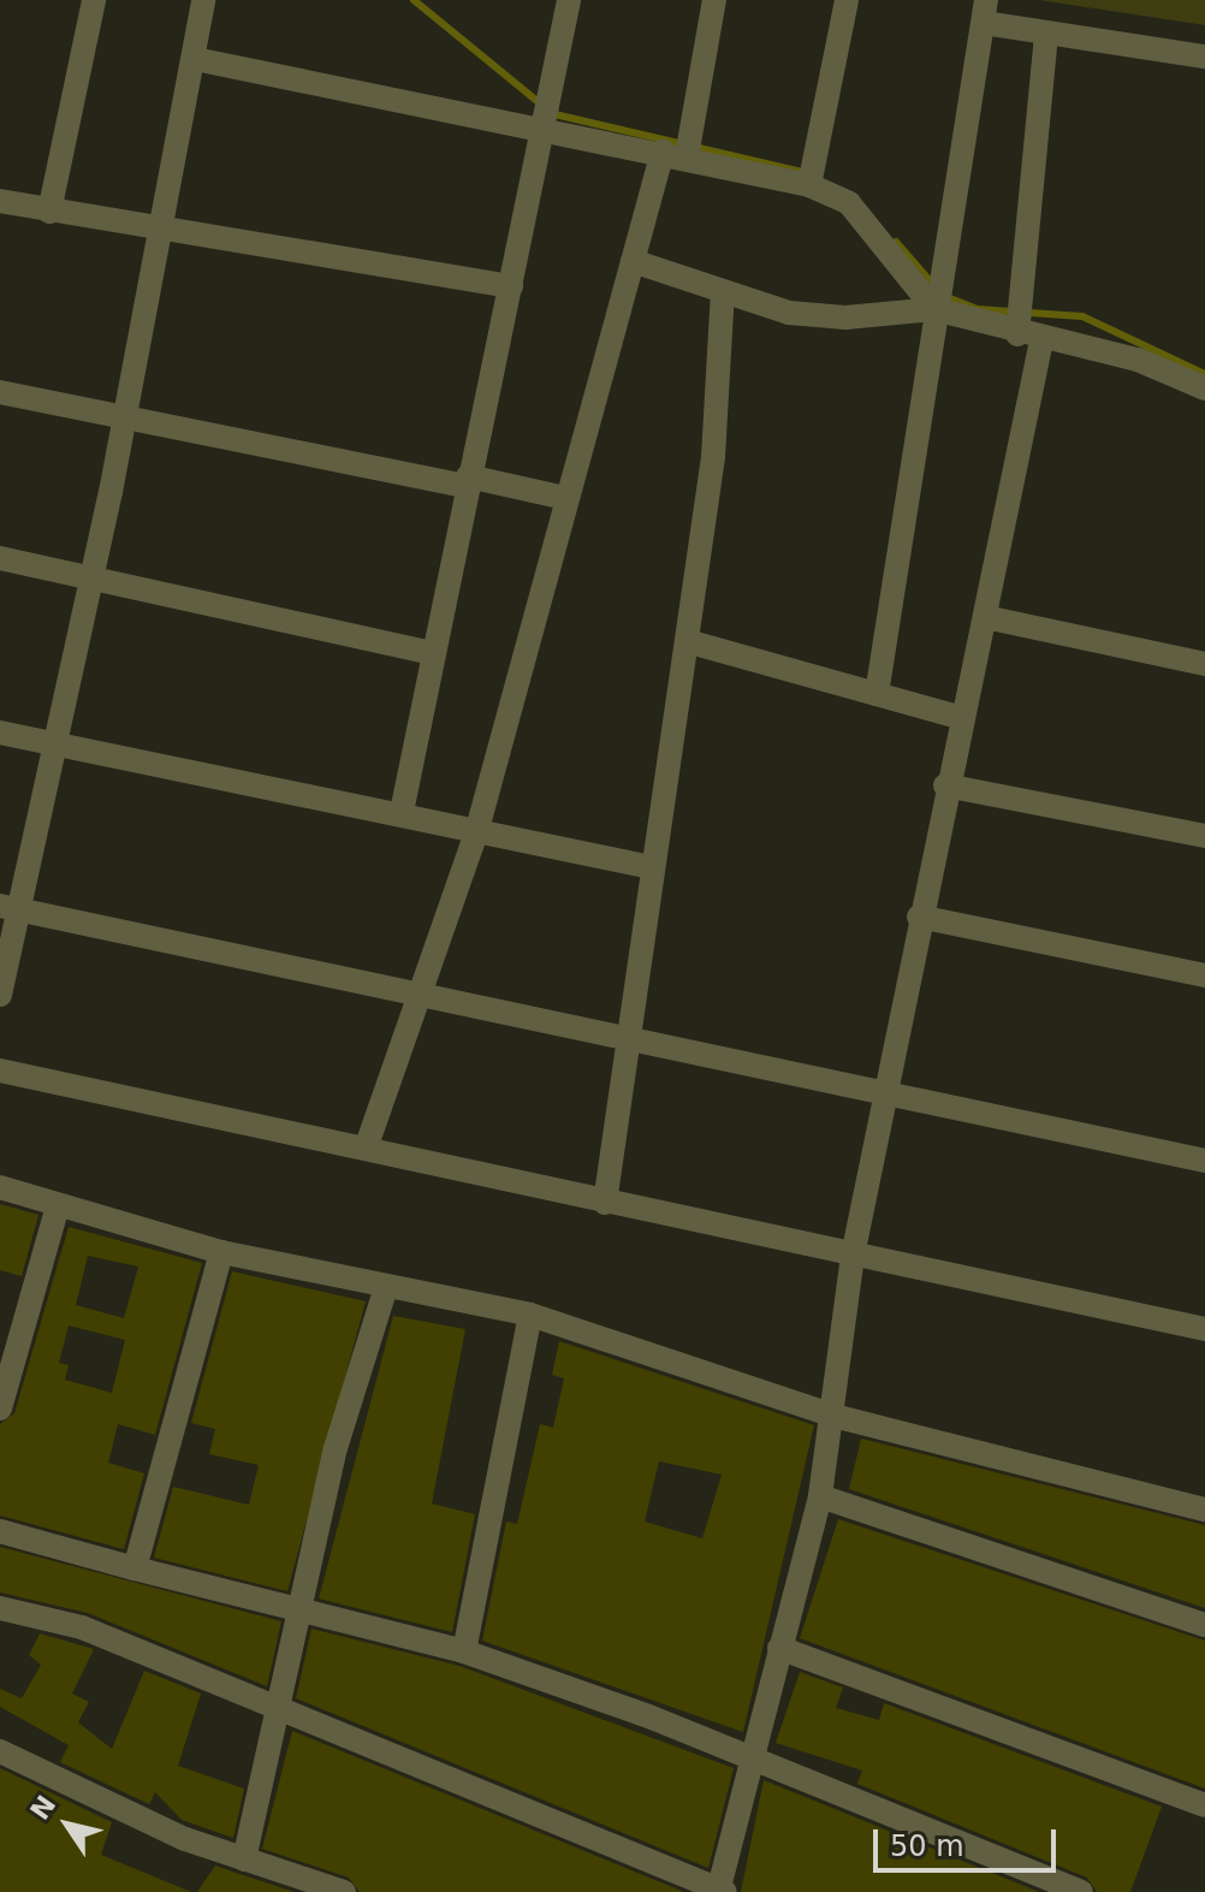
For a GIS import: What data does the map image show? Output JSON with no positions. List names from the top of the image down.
{
  "scale_bar": "50 m",
  "north": "top left"
}
